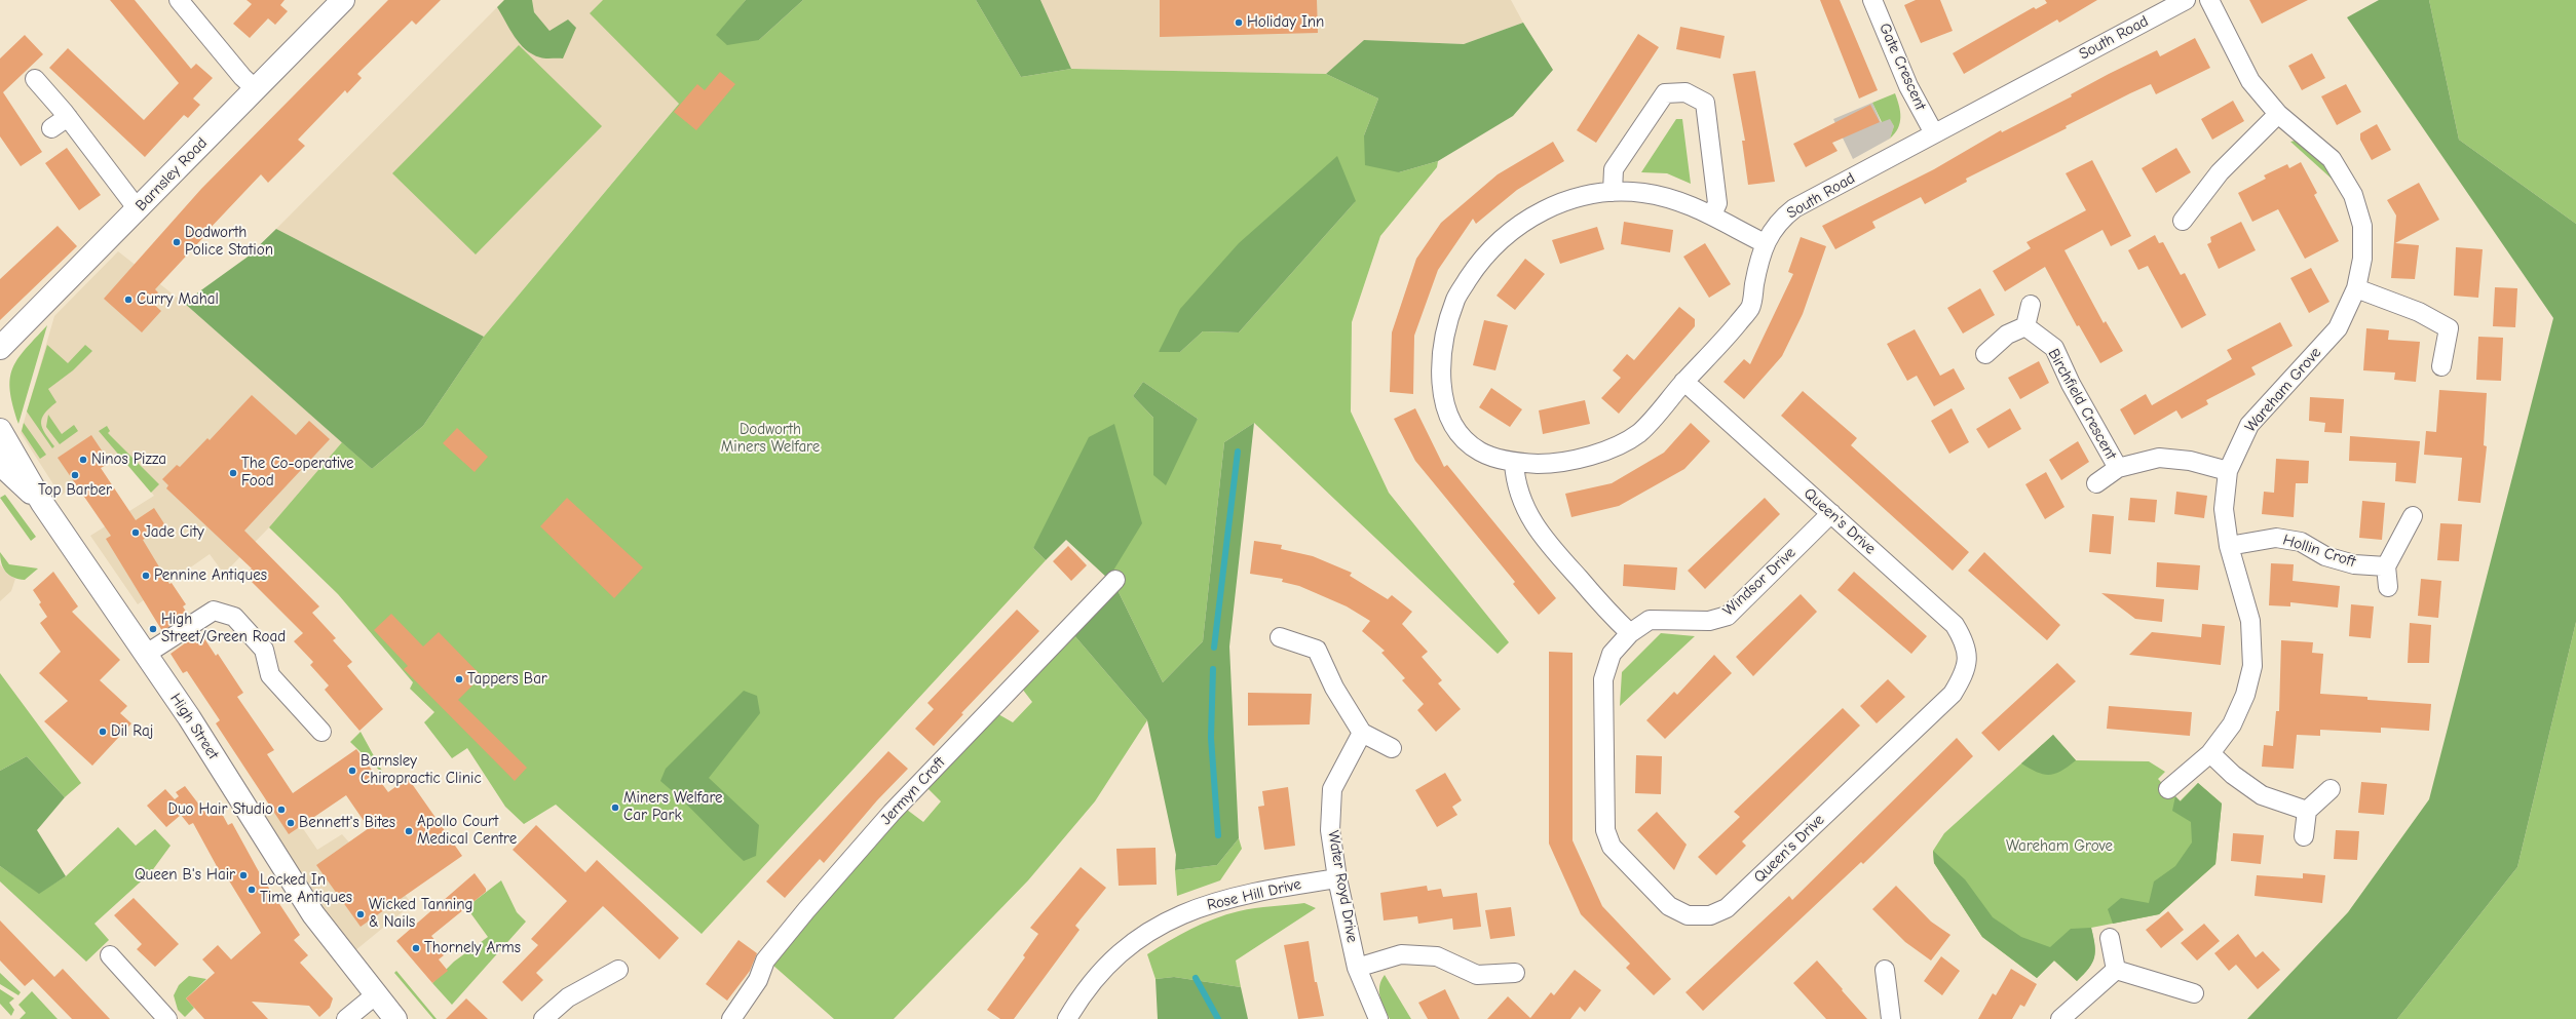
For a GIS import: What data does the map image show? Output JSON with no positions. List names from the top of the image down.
{
  "streets": {
    "main road": ["Barnsley Road", "High Street"],
    "street": [
      "South Road",
      "Gate Crescent",
      "Wareham Grove",
      "Birchfield Crescent",
      "Queen's Drive",
      "Hollin Croft",
      "Windsor Drive",
      "Jermyn Croft",
      "Water Royd Drive",
      "Rose Hill Drive"
    ]
  },
  "crossings": [
    ["South Road", "Gate Crescent"],
    ["South Road", "Queen's Drive"],
    ["Wareham Grove", "Birchfield Crescent"],
    ["Wareham Grove", "Hollin Croft"],
    ["Queen's Drive", "Windsor Drive"],
    ["Water Royd Drive", "Rose Hill Drive"]
  ],
  "parks": ["Dodworth Miners Welfare", "Wareham Grove"],
  "places": [
    "Holiday Inn",
    "Dodworth Police Station",
    "Curry Mahal",
    "Ninos Pizza",
    "The Co-operative Food",
    "Top Barber",
    "Jade City",
    "Pennine Antiques",
    "High Street/Green Road",
    "Tappers Bar",
    "Dil Raj",
    "Barnsley Chiropractic Clinic",
    "Miners Welfare Car Park",
    "Duo Hair Studio",
    "Bennett's Bites",
    "Apollo Court Medical Centre",
    "Queen B's Hair",
    "Locked In Time Antiques",
    "Wicked Tanning & Nails",
    "Thornely Arms"
  ]
}
